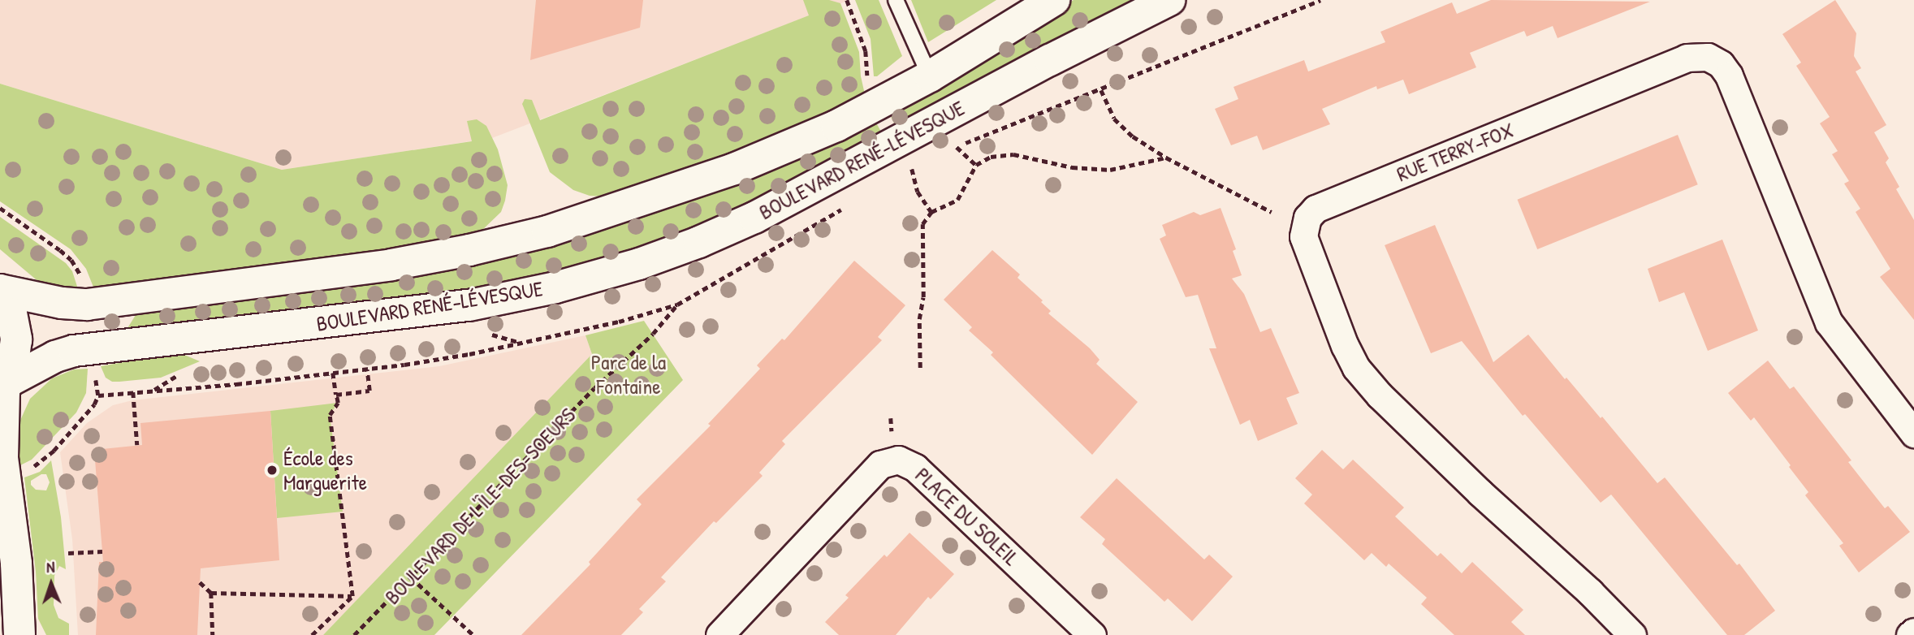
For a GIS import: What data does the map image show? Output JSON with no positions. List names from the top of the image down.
{
  "streets": {
    "street": ["RUE TERRY-FOX", "BOULEVARD RENÉ-LÉVESQUE", "PLACE DU SOLEIL"],
    "path": ["BOULEVARD DE L'ÎLE-DES-SOEURS"]
  },
  "crossings": [
    ["BOULEVARD RENÉ-LÉVESQUE", "BOULEVARD DE L'ÎLE-DES-SOEURS"]
  ],
  "parks": ["Parc de la Fontaine"],
  "places": ["École des Marguerite"],
  "north": "top"
}
